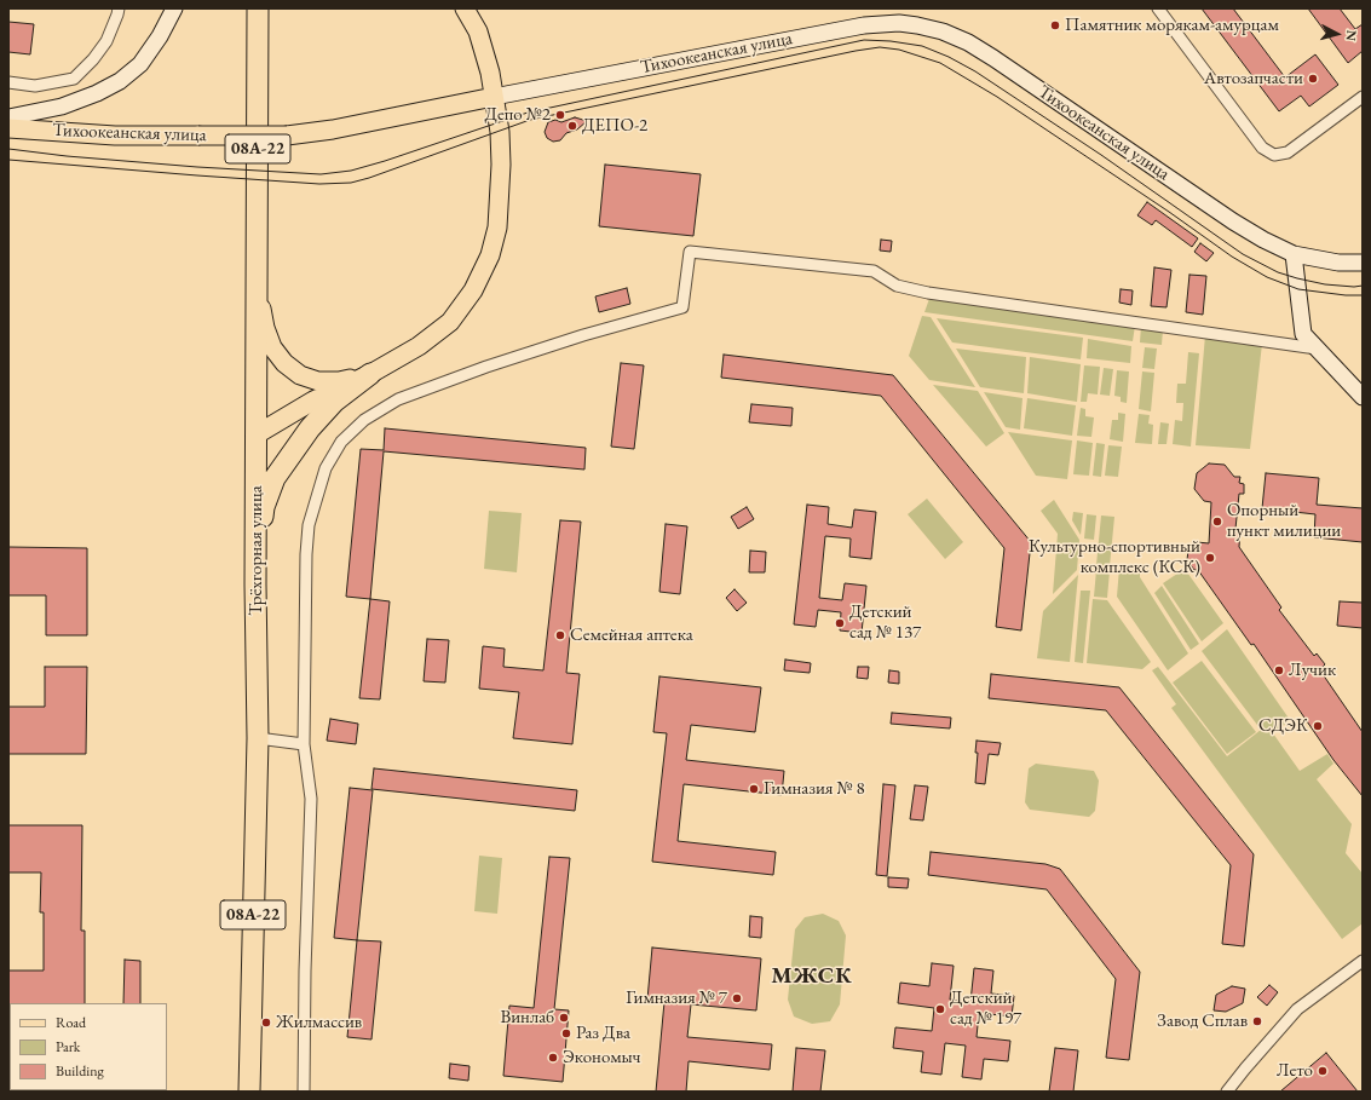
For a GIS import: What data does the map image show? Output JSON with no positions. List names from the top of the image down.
{
  "streets": {
    "highway": ["08А-22", "Трёхгорная улица"],
    "main road": ["Тихоокеанская улица"]
  },
  "districts": ["МЖСК"],
  "places": [
    "Памятник морякам-амурцам",
    "Автозапчасти",
    "Депо №2",
    "ДЕПО-2",
    "Опорный пункт милиции",
    "Культурно-спортивный комплекс (КСК)",
    "Детский сад № 137",
    "Семейная аптека",
    "Лучик",
    "СДЭК",
    "Гимназия № 8",
    "Гимназия № 7",
    "Детский сад № 197",
    "Винлаб",
    "Завод Сплав",
    "Жилмассив",
    "Раз Два",
    "Экономыч",
    "Лето"
  ],
  "legend": ["Road", "Park", "Building"],
  "north": "right"
}
